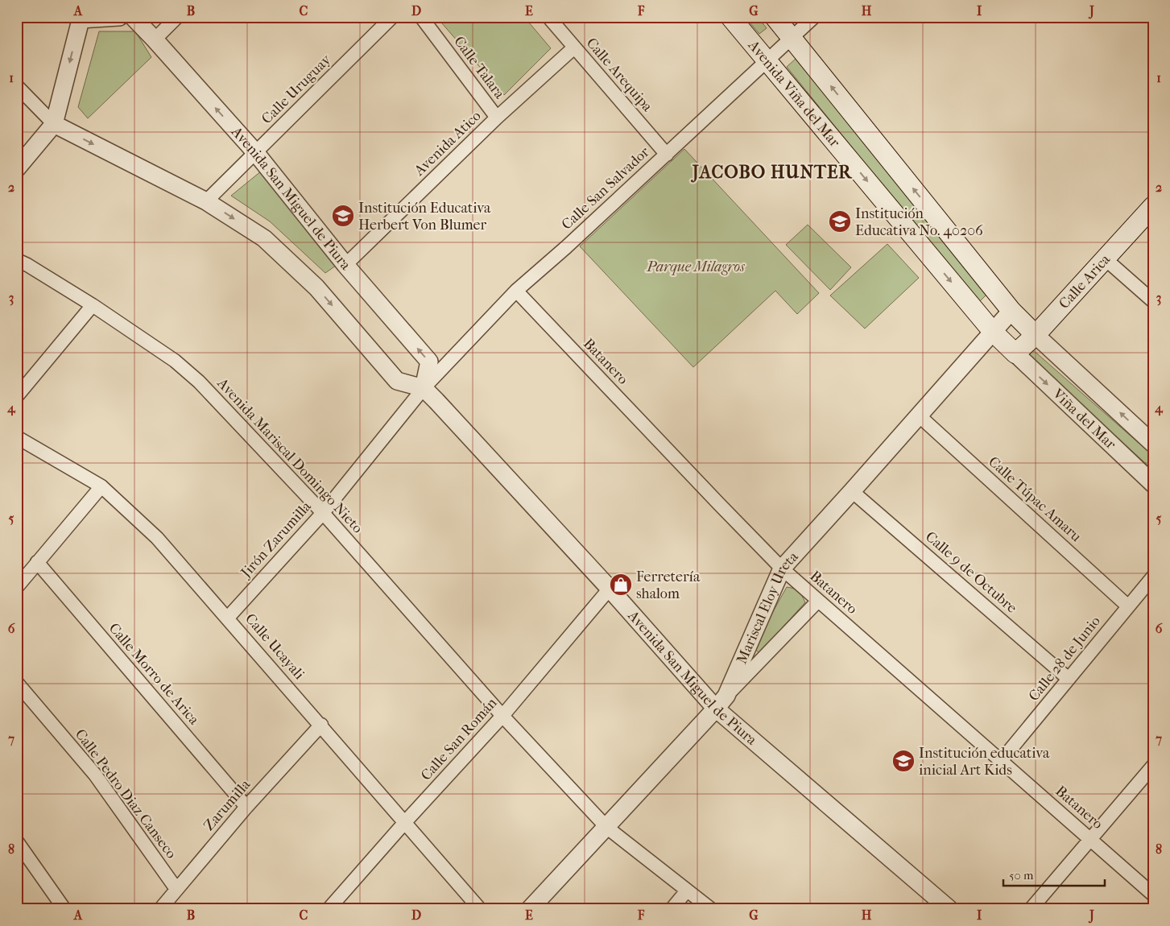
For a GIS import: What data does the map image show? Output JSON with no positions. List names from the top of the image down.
{
  "streets": {
    "main road": ["Avenida Viña del Mar", "Calle Arica"],
    "street": [
      "Calle Talara",
      "Calle Arequipa",
      "Calle Uruguay",
      "Avenida Atico",
      "Calle San Salvador",
      "Avenida San Miguel de Piura",
      "Batanero",
      "Viña del Mar",
      "Avenida Mariscal Domingo Nieto",
      "Calle Túpac Amaru",
      "Jirón Zarumilla",
      "Calle 9 de Octubre",
      "Mariscal Eloy Ureta",
      "Calle Ucayali",
      "Calle 28 de Junio",
      "Calle Morro de Arica",
      "Calle San Román",
      "Calle Pedro Diaz Canseco",
      "Zarumilla"
    ]
  },
  "crossings": [
    ["Calle Talara", "Avenida Atico"],
    ["Calle Arequipa", "Avenida Atico"],
    ["Calle Arequipa", "Calle San Salvador"],
    ["Calle Uruguay", "Avenida San Miguel de Piura"],
    ["Avenida Viña del Mar", "Calle San Salvador"],
    ["Avenida Viña del Mar", "Calle Arica"],
    ["Avenida Viña del Mar", "Viña del Mar"],
    ["Avenida Viña del Mar", "Mariscal Eloy Ureta"],
    ["Avenida Atico", "Avenida San Miguel de Piura"],
    ["Calle San Salvador", "Avenida San Miguel de Piura"],
    ["Calle San Salvador", "Batanero"],
    ["Calle San Salvador", "Jirón Zarumilla"],
    ["Avenida San Miguel de Piura", "Jirón Zarumilla"],
    ["Avenida San Miguel de Piura", "Mariscal Eloy Ureta"],
    ["Avenida San Miguel de Piura", "Calle San Román"],
    ["Calle Arica", "Viña del Mar"],
    ["Batanero", "Mariscal Eloy Ureta"],
    ["Batanero", "Calle 28 de Junio"],
    ["Avenida Mariscal Domingo Nieto", "Jirón Zarumilla"],
    ["Avenida Mariscal Domingo Nieto", "Mariscal Eloy Ureta"],
    ["Avenida Mariscal Domingo Nieto", "Calle San Román"],
    ["Calle Túpac Amaru", "Mariscal Eloy Ureta"],
    ["Calle Túpac Amaru", "Calle 28 de Junio"],
    ["Jirón Zarumilla", "Calle Ucayali"],
    ["Calle 9 de Octubre", "Mariscal Eloy Ureta"],
    ["Calle 9 de Octubre", "Calle 28 de Junio"],
    ["Calle Ucayali", "Calle San Román"],
    ["Calle Ucayali", "Zarumilla"],
    ["Calle Morro de Arica", "Zarumilla"],
    ["Calle Pedro Diaz Canseco", "Zarumilla"]
  ],
  "districts": ["JACOBO HUNTER"],
  "parks": ["Parque Milagros"],
  "places": {
    "school or university": ["Institución Educativa Herbert Von Blumer", "Institución Educativa No. 40206", "Institución educativa inicial Art Kids"],
    "shop": ["Ferretería shalom"]
  },
  "scale_bar": "50 m",
  "grid": {
    "columns": [
      "A",
      "B",
      "C",
      "D",
      "E",
      "F",
      "G",
      "H",
      "I",
      "J"
    ],
    "rows": [
      "1",
      "2",
      "3",
      "4",
      "5",
      "6",
      "7",
      "8"
    ]
  }
}
